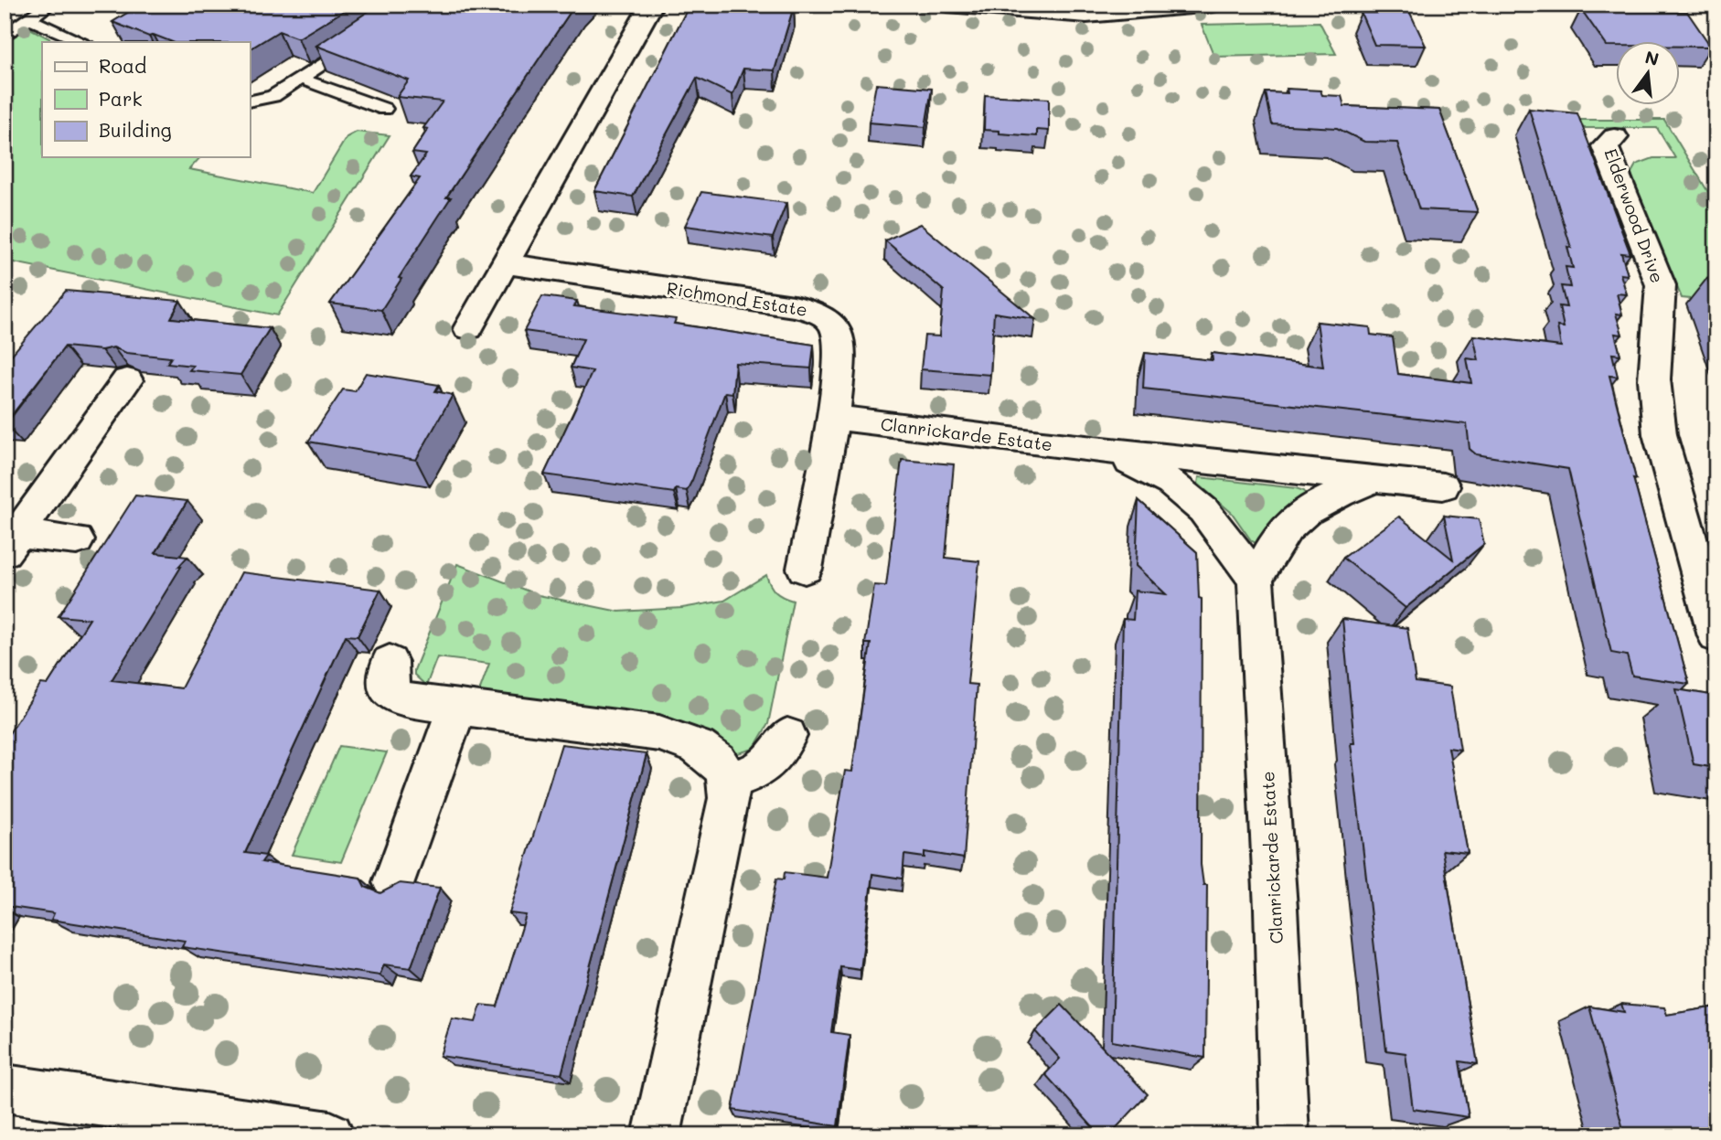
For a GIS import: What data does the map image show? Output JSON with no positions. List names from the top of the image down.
{
  "streets": {
    "street": ["Elderwood Drive", "Richmond Estate", "Clanrickarde Estate"]
  },
  "crossings": [
    ["Richmond Estate", "Clanrickarde Estate"]
  ],
  "legend": ["Road", "Park", "Building"],
  "north": "top"
}
